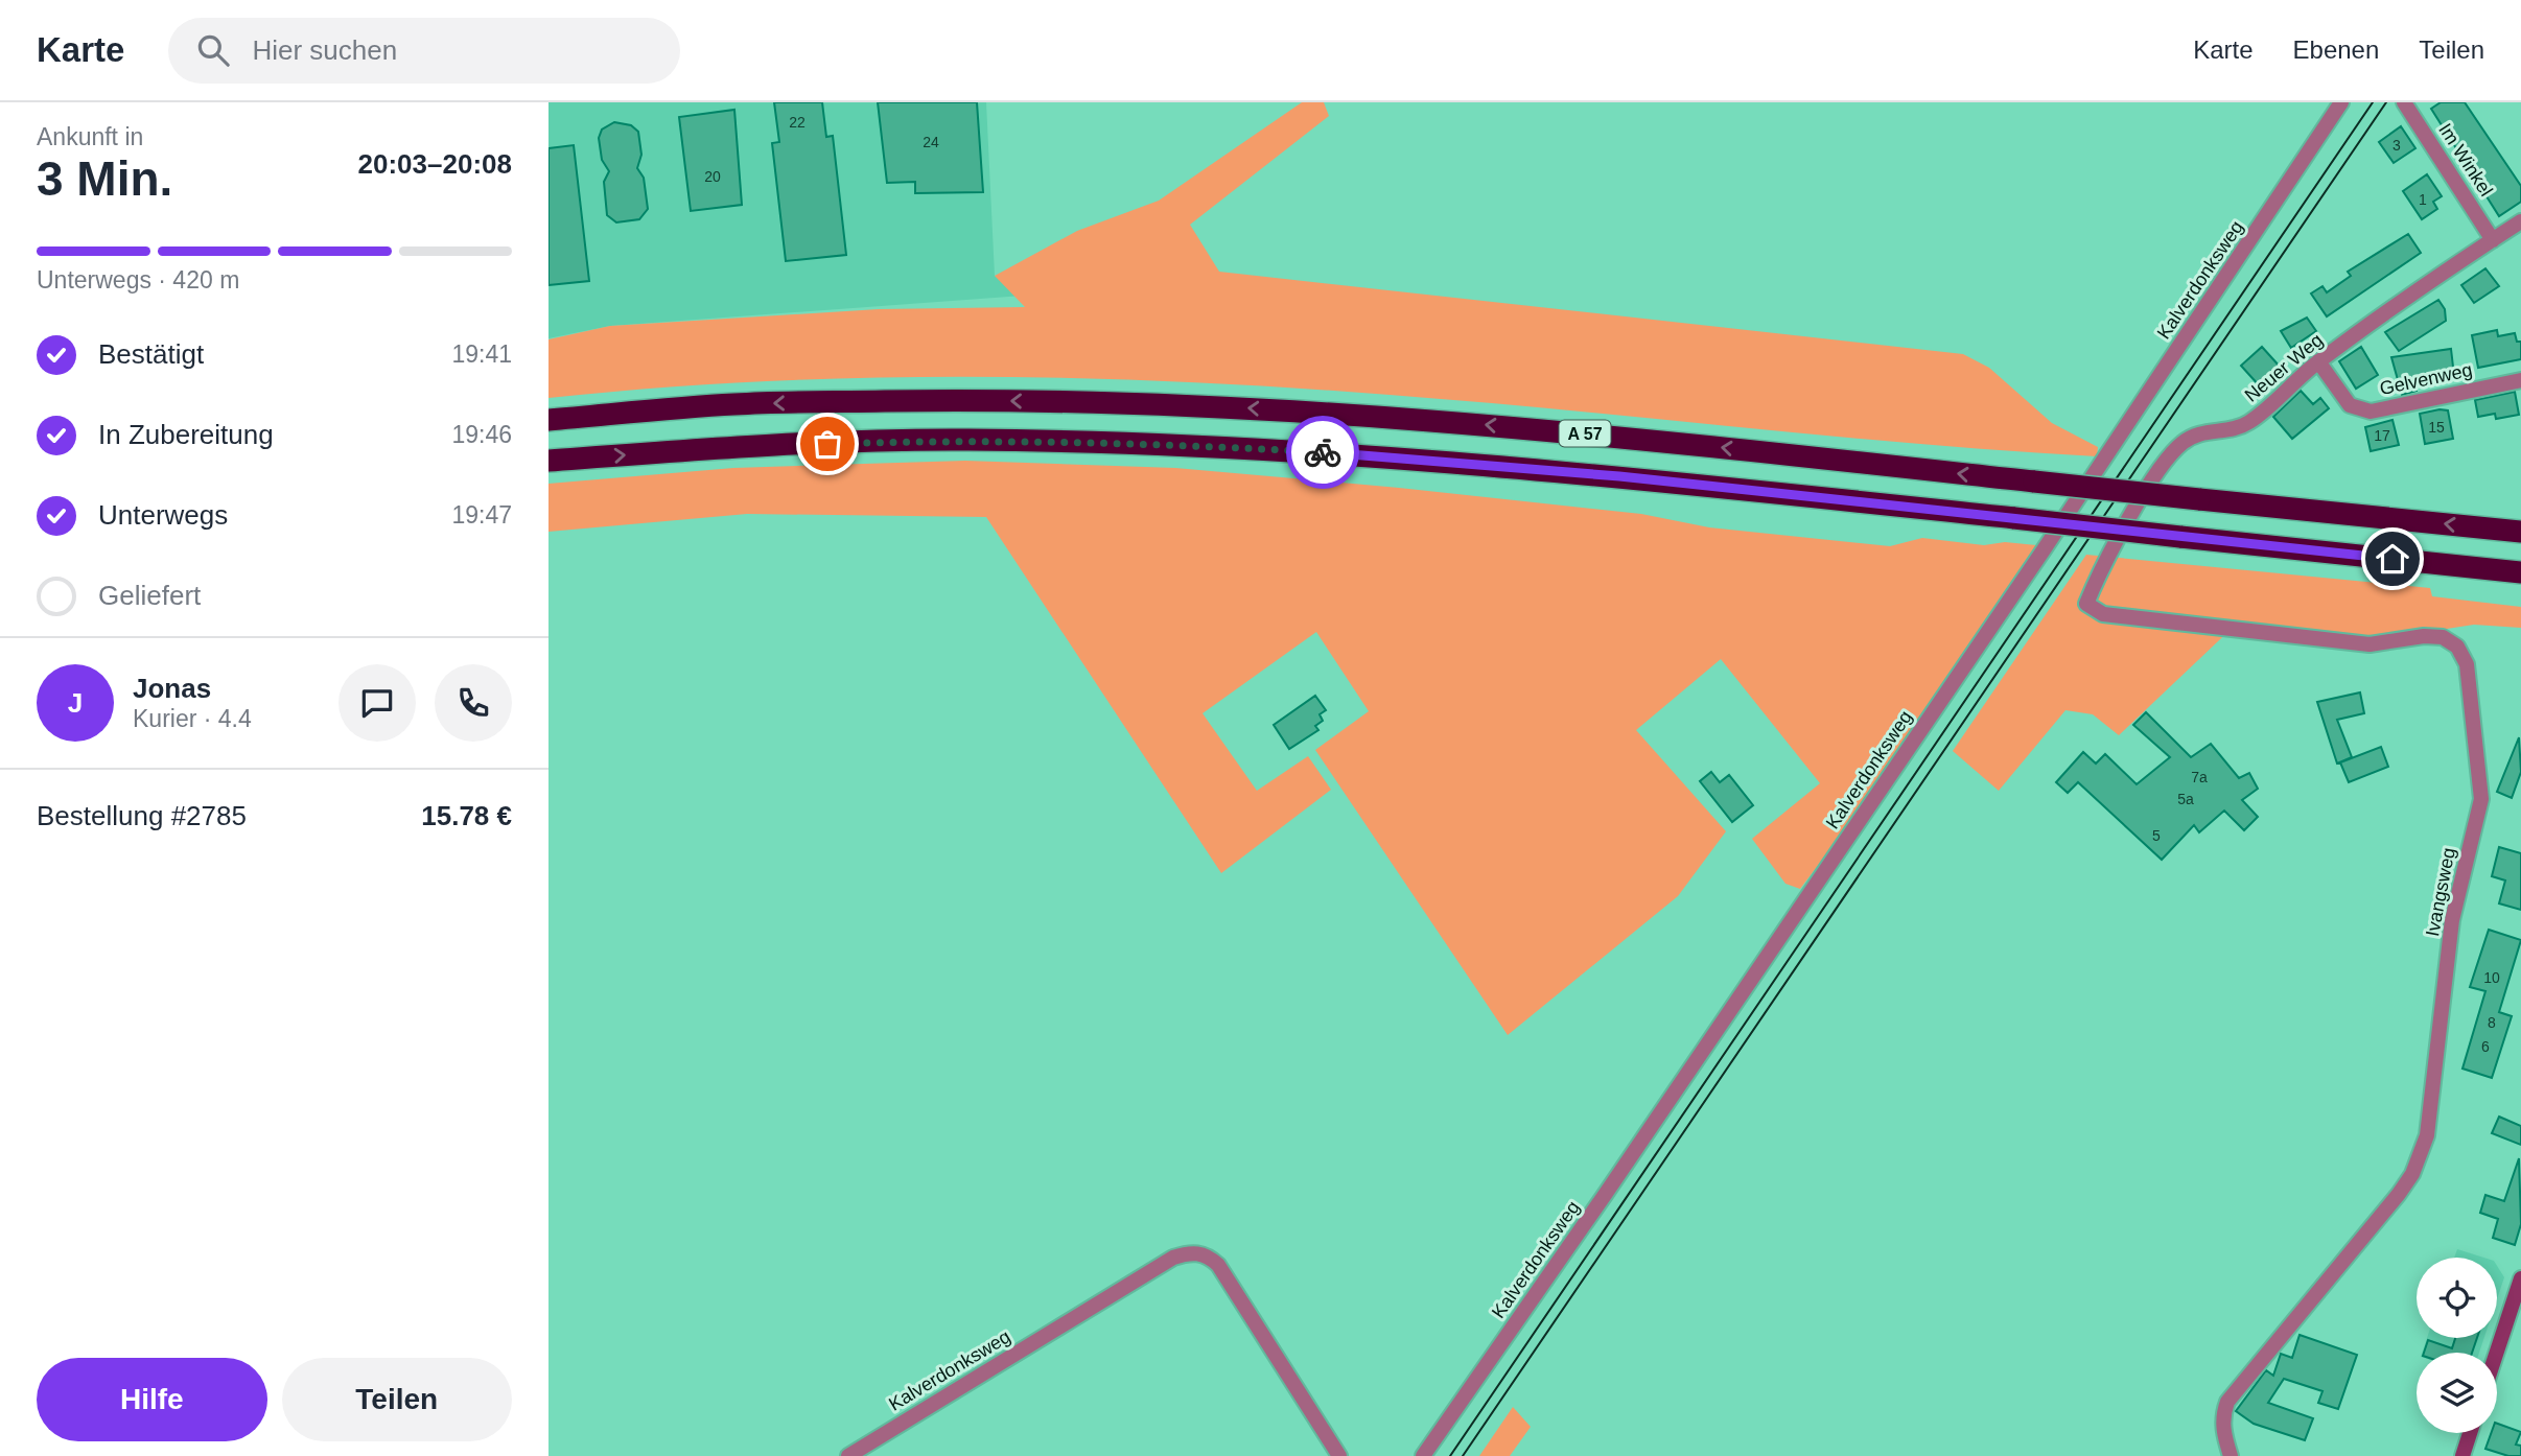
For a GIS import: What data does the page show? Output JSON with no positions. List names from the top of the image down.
{
  "streets": {
    "highway": ["A 57"],
    "street": [
      "Im Winkel",
      "Kalverdonksweg",
      "Neuer Weg",
      "Gelvenweg",
      "Ivangsweg"
    ]
  },
  "crossings": [
    ["Im Winkel", "Neuer Weg"],
    ["Neuer Weg", "Gelvenweg"],
    ["Neuer Weg", "Ivangsweg"]
  ],
  "house_numbers": [
    "22",
    "24",
    "3",
    "20",
    "1",
    "15",
    "17",
    "7a",
    "5a",
    "5",
    "10",
    "8",
    "6"
  ],
  "page": {
    "header": "Karte",
    "search": "Hier suchen",
    "nav": ["Karte", "Ebenen", "Teilen"],
    "heading": ["3 Min.", "Ankunft in", "20:03–20:08"],
    "panel": [
      "Jonas",
      "Kurier · 4.4",
      "Bestellung #2785",
      "15.78 €"
    ],
    "bar": "Unterwegs · 420 m",
    "list": [
      ["Bestätigt", "19:41"],
      ["In Zubereitung", "19:46"],
      ["Unterwegs", "19:47"],
      "Geliefert"
    ],
    "round": "J",
    "buttons": ["Hilfe", "Teilen"]
  }
}
